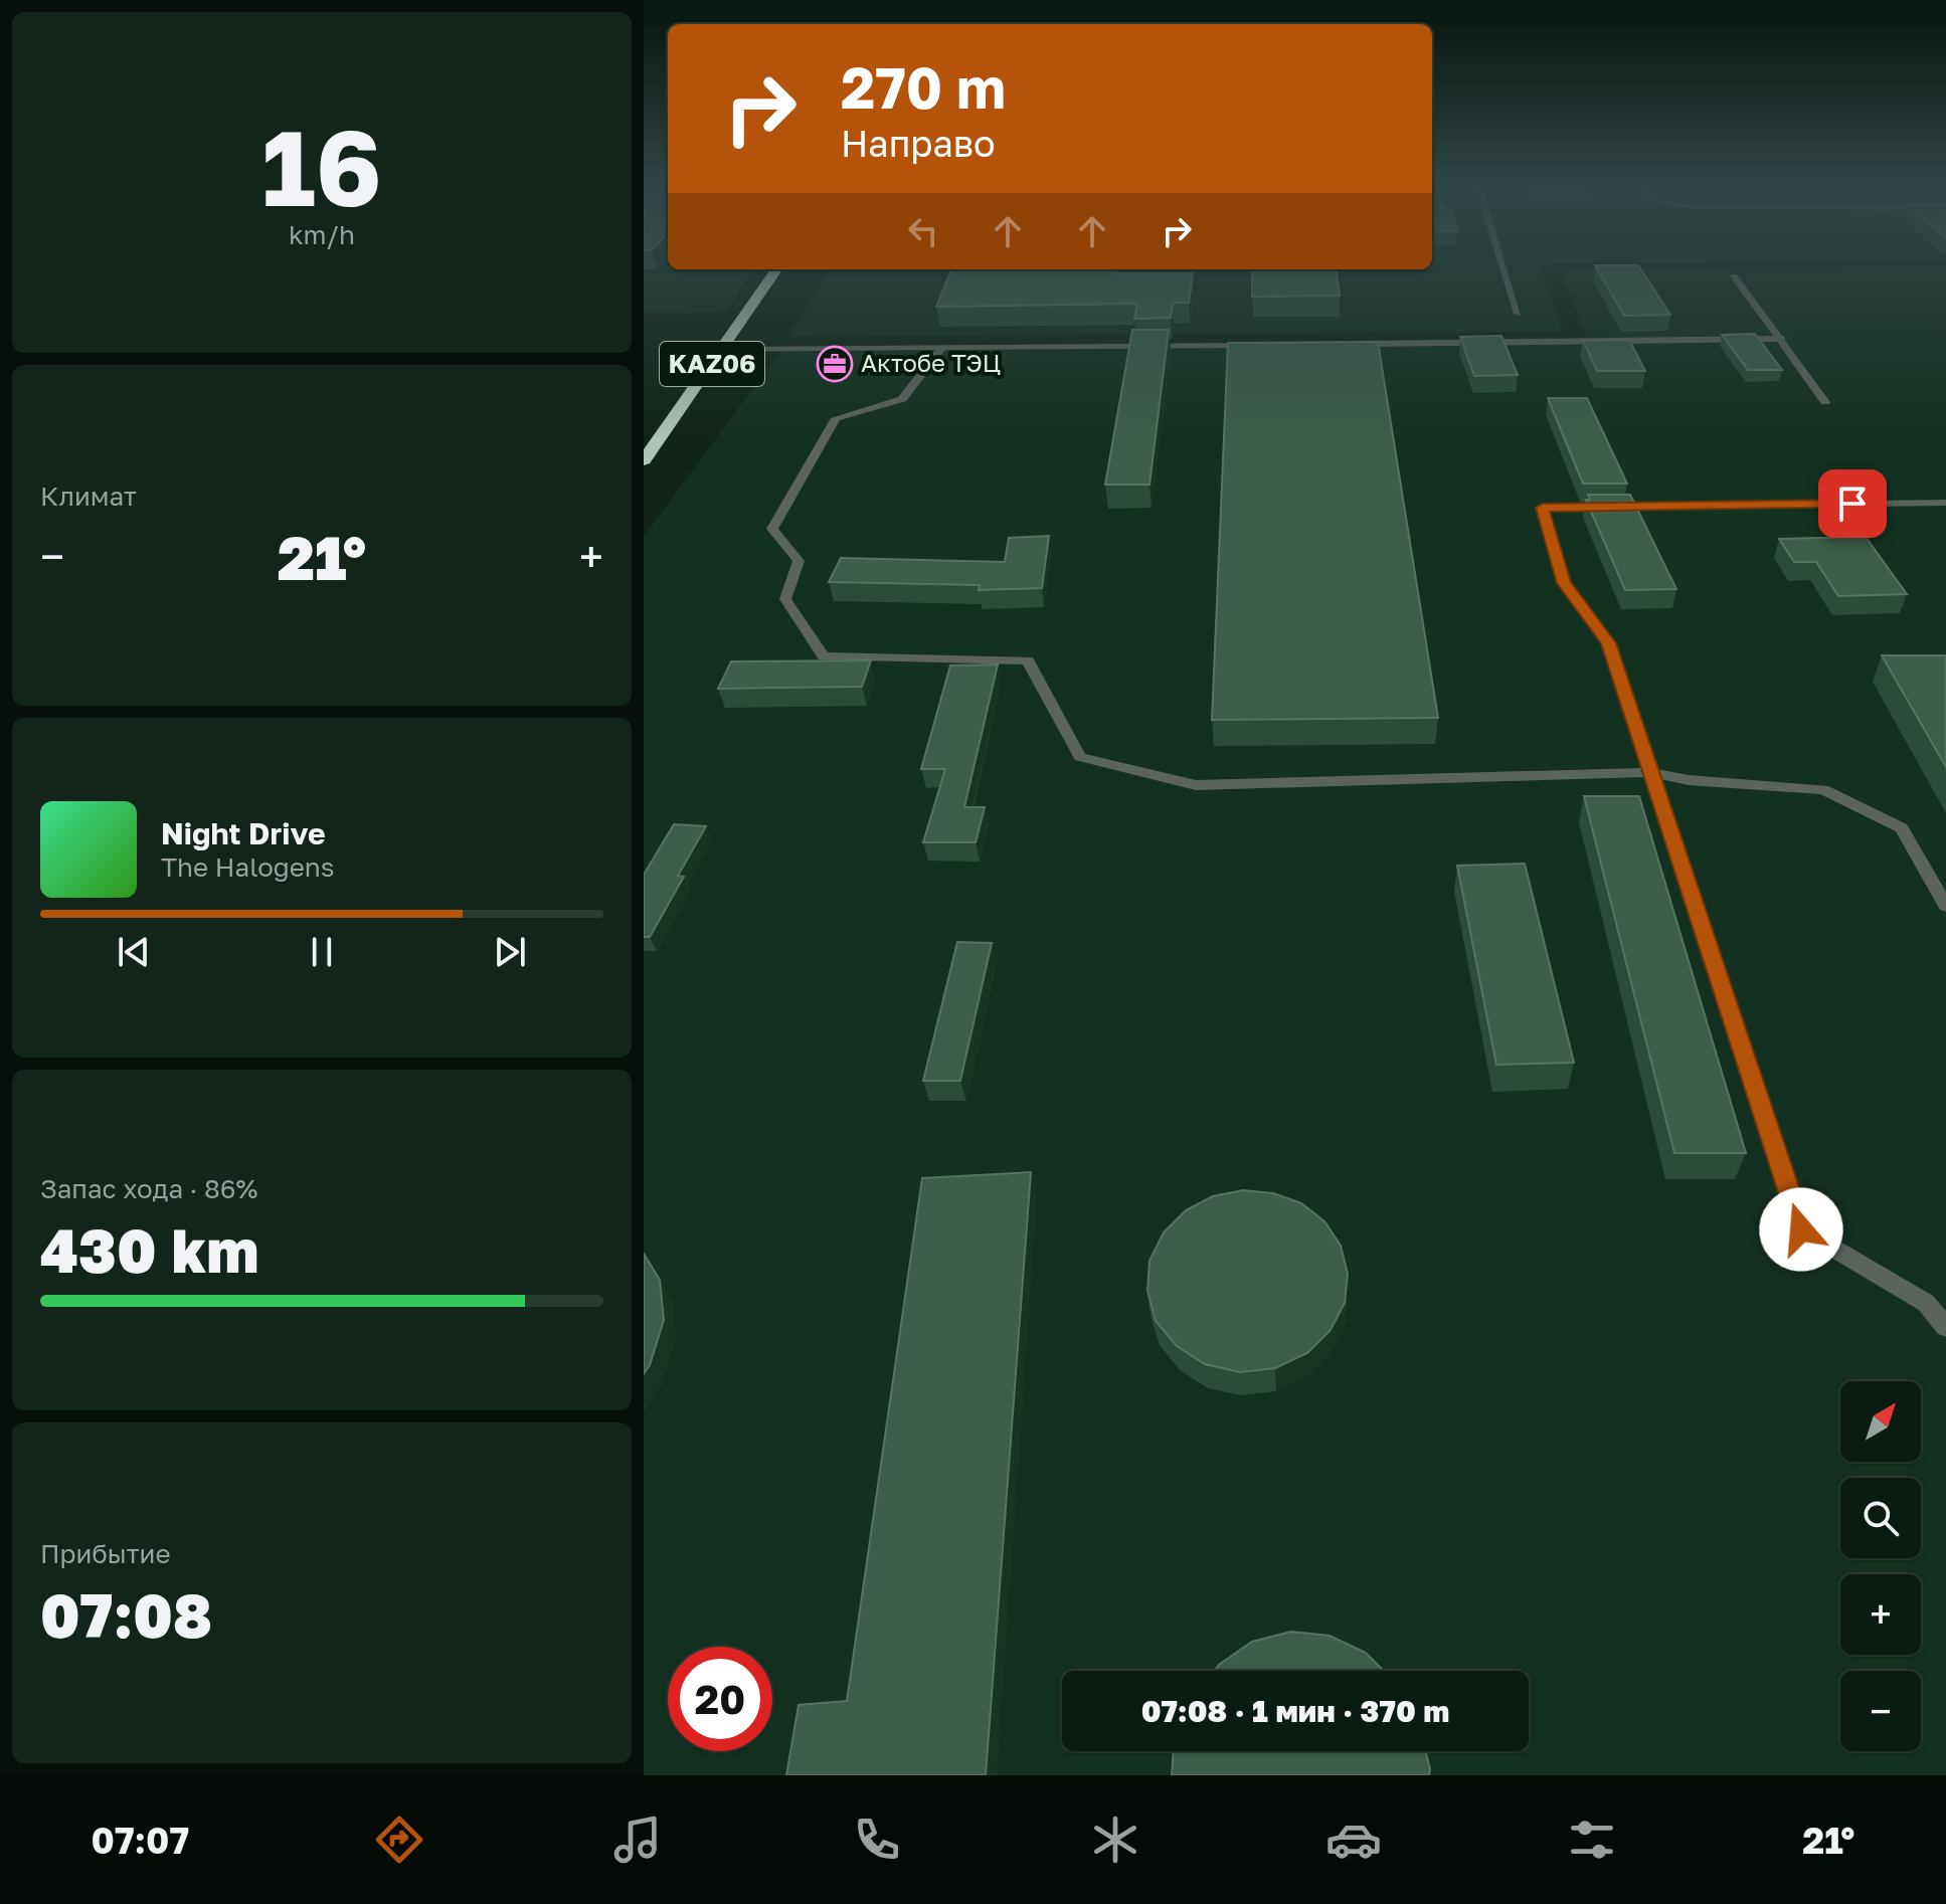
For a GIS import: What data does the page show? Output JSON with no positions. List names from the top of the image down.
{
  "streets": {
    "highway": ["KАZ06"]
  },
  "places": {
    "office": ["Актобе ТЭЦ"]
  },
  "north": "top right",
  "page": {
    "tile": [
      ["16", "km/h"],
      "Климат",
      ["Запас хода · 86%", "430 km"],
      ["Прибытие", "07:08"]
    ],
    "turn": ["270 m", "Направо"],
    "heat": ["−", "21°", "+"],
    "song": ["Night Drive", "The Halogens"],
    "map_buttons": ["+", "−"],
    "limit": "20",
    "trip": "07:08 · 1 мин · 370 m",
    "tabs": ["07:07", "21°"]
  }
}
